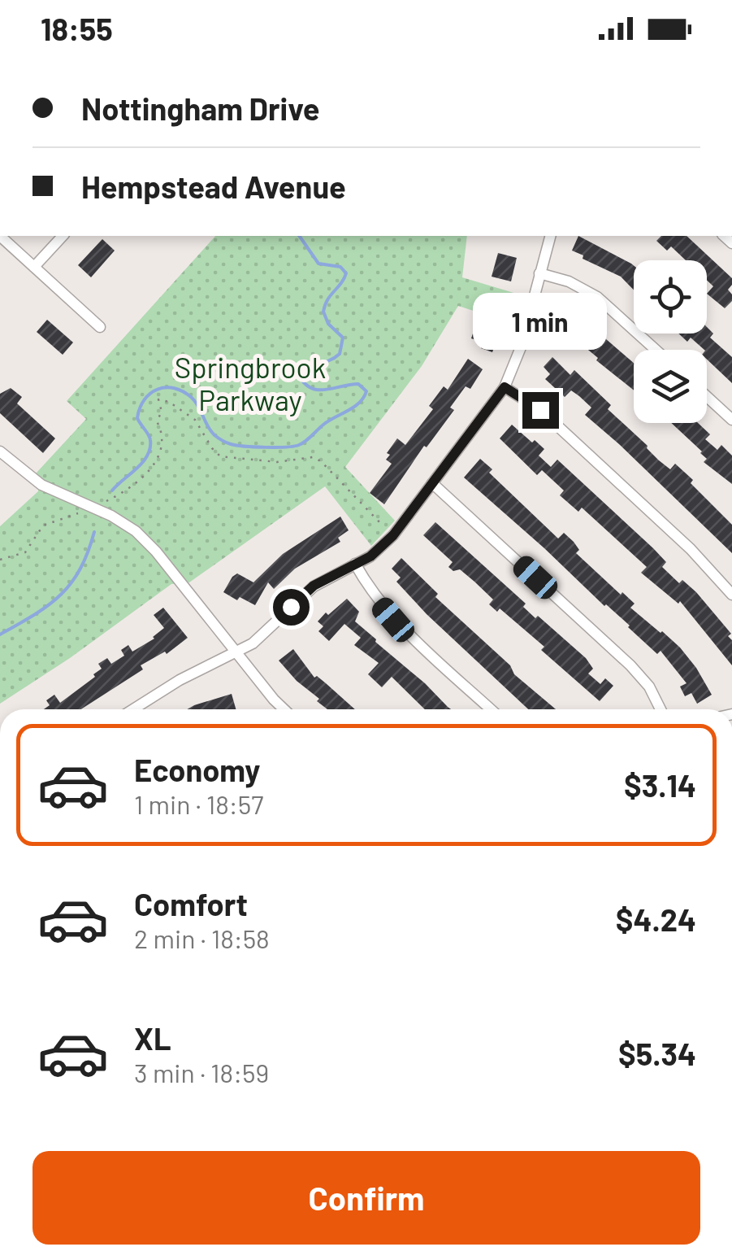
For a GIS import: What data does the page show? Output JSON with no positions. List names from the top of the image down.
{
  "parks": ["Springbrook Parkway"],
  "page": {
    "status": "18:55",
    "banner": ["Nottingham Drive", "Hempstead Avenue"],
    "bubble": "1 min",
    "list": [
      {
        "name": "Economy",
        "note": "1 min · 18:57",
        "value": "$3.14"
      },
      {
        "name": "Comfort",
        "note": "2 min · 18:58",
        "value": "$4.24"
      },
      {
        "name": "XL",
        "note": "3 min · 18:59",
        "value": "$5.34"
      }
    ],
    "buttons": "Confirm"
  }
}
